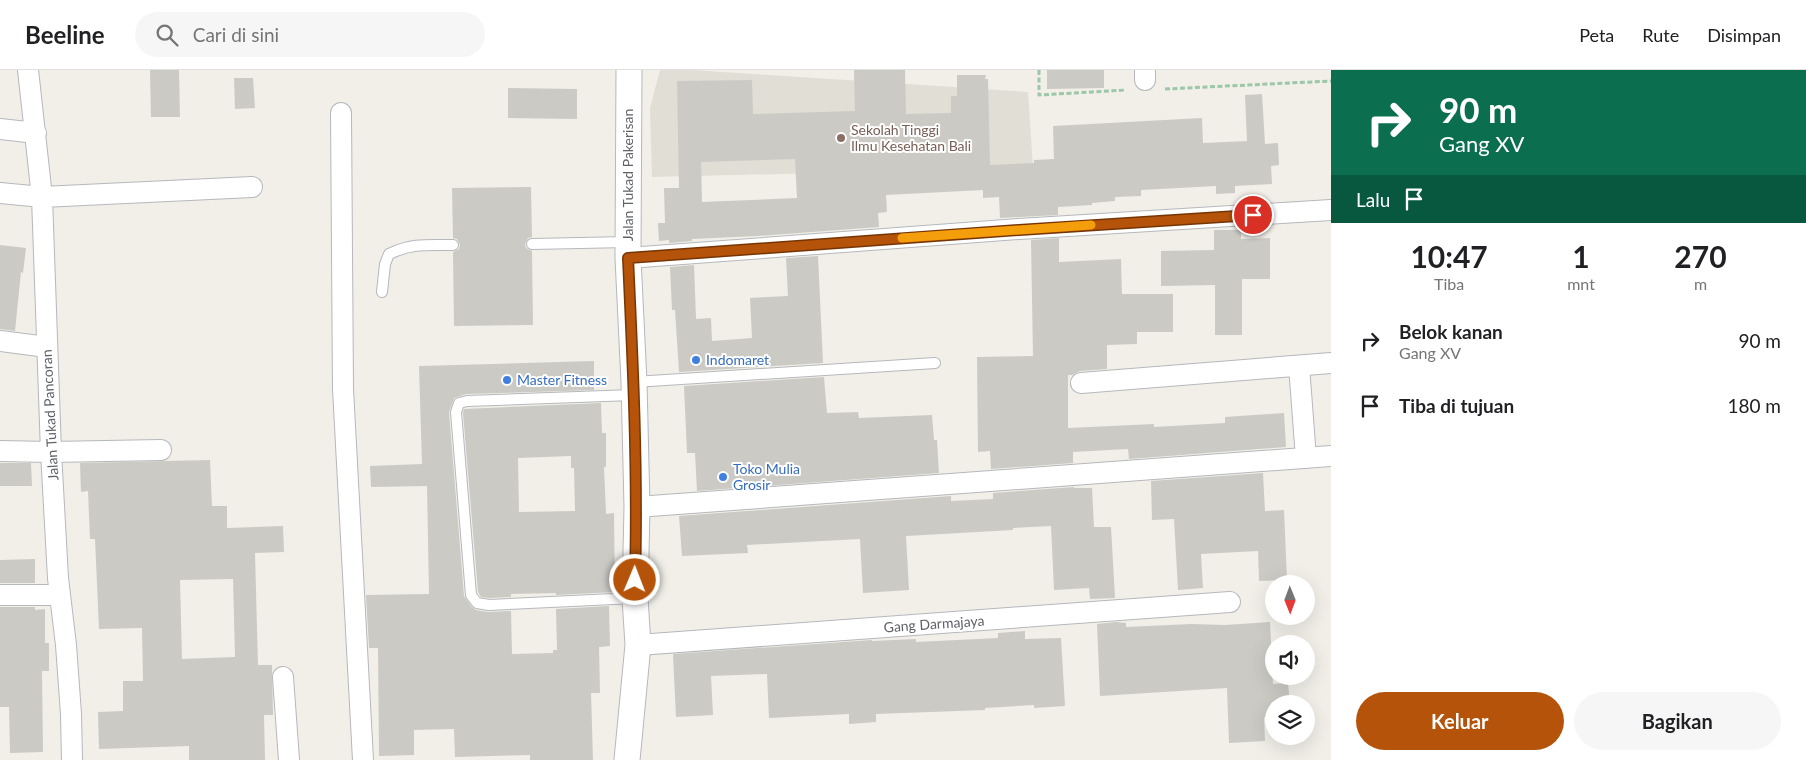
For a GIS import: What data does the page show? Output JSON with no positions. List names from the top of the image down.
{
  "streets": {
    "street": ["Jalan Tukad Pakerisan", "Jalan Tukad Pancoran", "Gang Darmajaya"]
  },
  "crossings": [
    ["Jalan Tukad Pakerisan", "Gang Darmajaya"]
  ],
  "places": [
    "Sekolah Tinggi Ilmu Kesehatan Bali",
    "Indomaret",
    "Master Fitness",
    "Toko Mulia Grosir"
  ],
  "north": "bottom",
  "page": {
    "header": "Beeline",
    "search": "Cari di sini",
    "nav": ["Peta", "Rute", "Disimpan"],
    "turn": ["90 m", "Gang XV"],
    "then": "Lalu",
    "eta": [
      "10:47",
      "Tiba",
      "1",
      "mnt",
      "270",
      "m"
    ],
    "list": [
      {
        "name": "Belok kanan",
        "note": "Gang XV",
        "value": "90 m"
      },
      {
        "name": "Tiba di tujuan",
        "value": "180 m"
      }
    ],
    "buttons": ["Keluar", "Bagikan"]
  }
}
